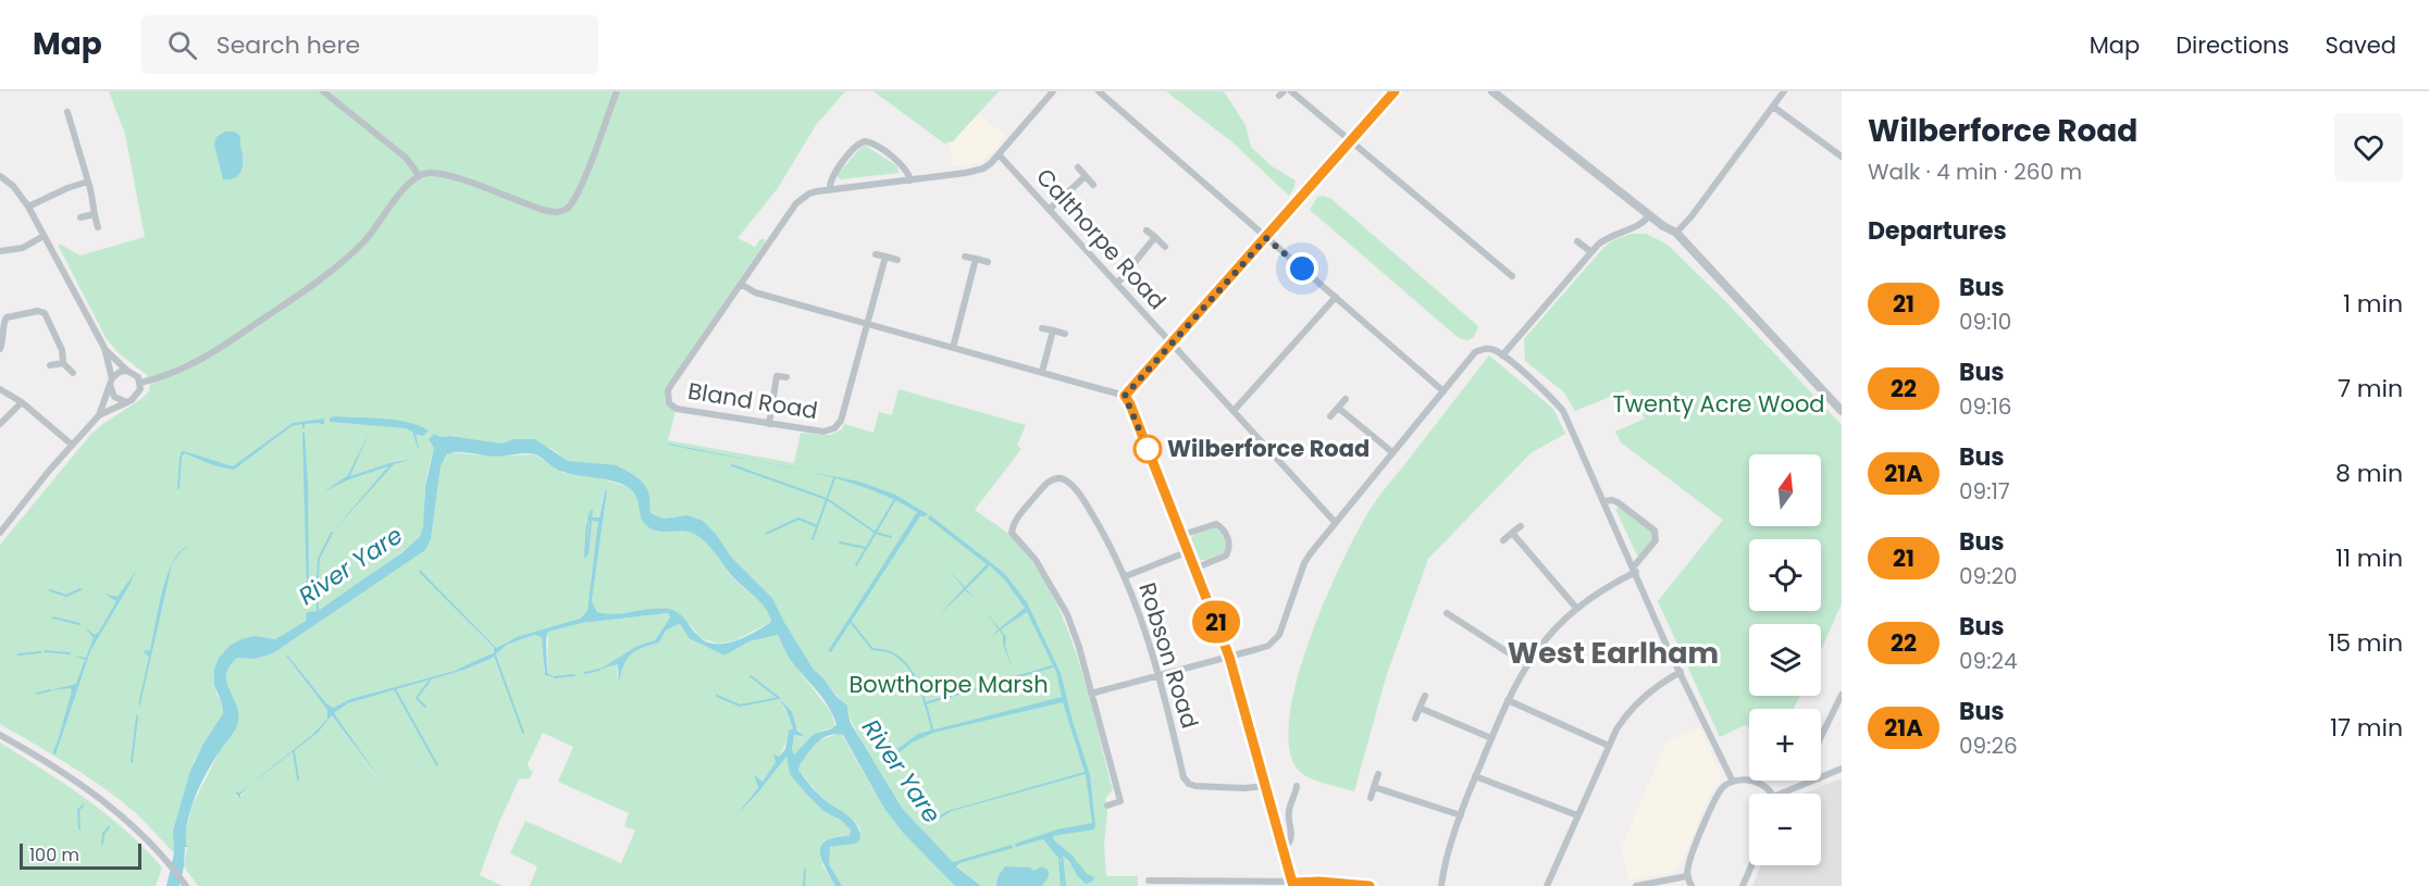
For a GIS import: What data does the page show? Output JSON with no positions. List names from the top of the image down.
{
  "streets": {
    "street": ["Calthorpe Road", "Bland Road", "Robson Road"]
  },
  "districts": ["West Earlham"],
  "water": ["River Yare"],
  "parks": ["Twenty Acre Wood", "Bowthorpe Marsh"],
  "places": ["Wilberforce Road"],
  "lines": ["bus line 21"],
  "scale_bar": "100 m",
  "north": "top",
  "page": {
    "header": "Map",
    "search": "Search here",
    "nav": ["Map", "Directions", "Saved"],
    "on_map": "21",
    "heading": [
      ["Wilberforce Road", "Walk · 4 min · 260 m"],
      "Departures"
    ],
    "list": [
      {
        "mark": "21",
        "name": "Bus",
        "note": "09:10",
        "value": "1 min"
      },
      {
        "mark": "22",
        "name": "Bus",
        "note": "09:16",
        "value": "7 min"
      },
      {
        "mark": "21A",
        "name": "Bus",
        "note": "09:17",
        "value": "8 min"
      },
      {
        "mark": "21",
        "name": "Bus",
        "note": "09:20",
        "value": "11 min"
      },
      {
        "mark": "22",
        "name": "Bus",
        "note": "09:24",
        "value": "15 min"
      },
      {
        "mark": "21A",
        "name": "Bus",
        "note": "09:26",
        "value": "17 min"
      }
    ],
    "map_buttons": ["+", "−"],
    "scale": "100 m"
  }
}
